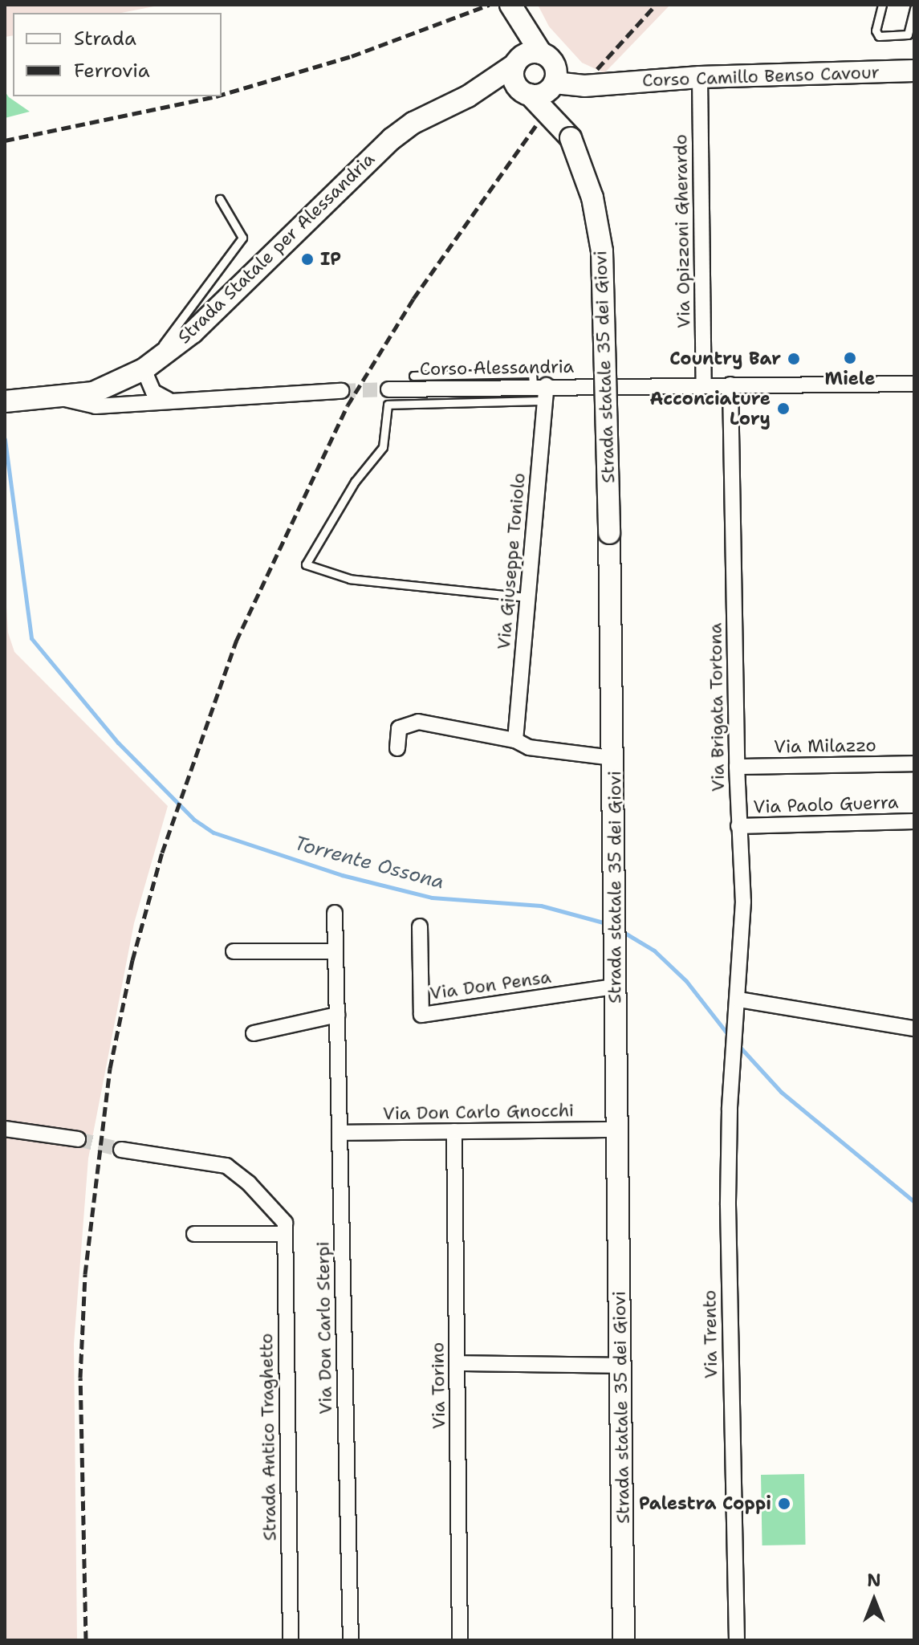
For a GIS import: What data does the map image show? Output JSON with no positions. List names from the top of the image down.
{
  "streets": {
    "main road": ["Corso Camillo Benso Cavour", "Strada Statale per Alessandria", "Strada statale 35 dei Giovi"],
    "street": [
      "Via Opizzoni Gherardo",
      "Corso Alessandria",
      "Via Giuseppe Toniolo",
      "Via Brigata Tortona",
      "Via Milazzo",
      "Via Paolo Guerra",
      "Via Don Pensa",
      "Via Don Carlo Gnocchi",
      "Via Don Carlo Sterpi",
      "Via Trento",
      "Via Torino",
      "Strada Antico Traghetto"
    ]
  },
  "crossings": [
    ["Corso Camillo Benso Cavour", "Via Opizzoni Gherardo"],
    ["Corso Camillo Benso Cavour", "Strada Statale per Alessandria"],
    ["Corso Camillo Benso Cavour", "Strada statale 35 dei Giovi"],
    ["Via Opizzoni Gherardo", "Corso Alessandria"],
    ["Strada Statale per Alessandria", "Strada statale 35 dei Giovi"],
    ["Strada statale 35 dei Giovi", "Via Don Pensa"],
    ["Strada statale 35 dei Giovi", "Via Don Carlo Gnocchi"],
    ["Corso Alessandria", "Via Giuseppe Toniolo"],
    ["Corso Alessandria", "Via Brigata Tortona"],
    ["Via Brigata Tortona", "Via Milazzo"],
    ["Via Brigata Tortona", "Via Paolo Guerra"],
    ["Via Brigata Tortona", "Via Trento"],
    ["Via Don Carlo Gnocchi", "Via Don Carlo Sterpi"],
    ["Via Don Carlo Gnocchi", "Via Torino"]
  ],
  "water": ["Torrente Ossona"],
  "places": [
    "IP",
    "Miele",
    "Country Bar",
    "Acconciature Lory",
    "Palestra Coppi"
  ],
  "legend": ["Strada", "Ferrovia"],
  "north": "top"
}
